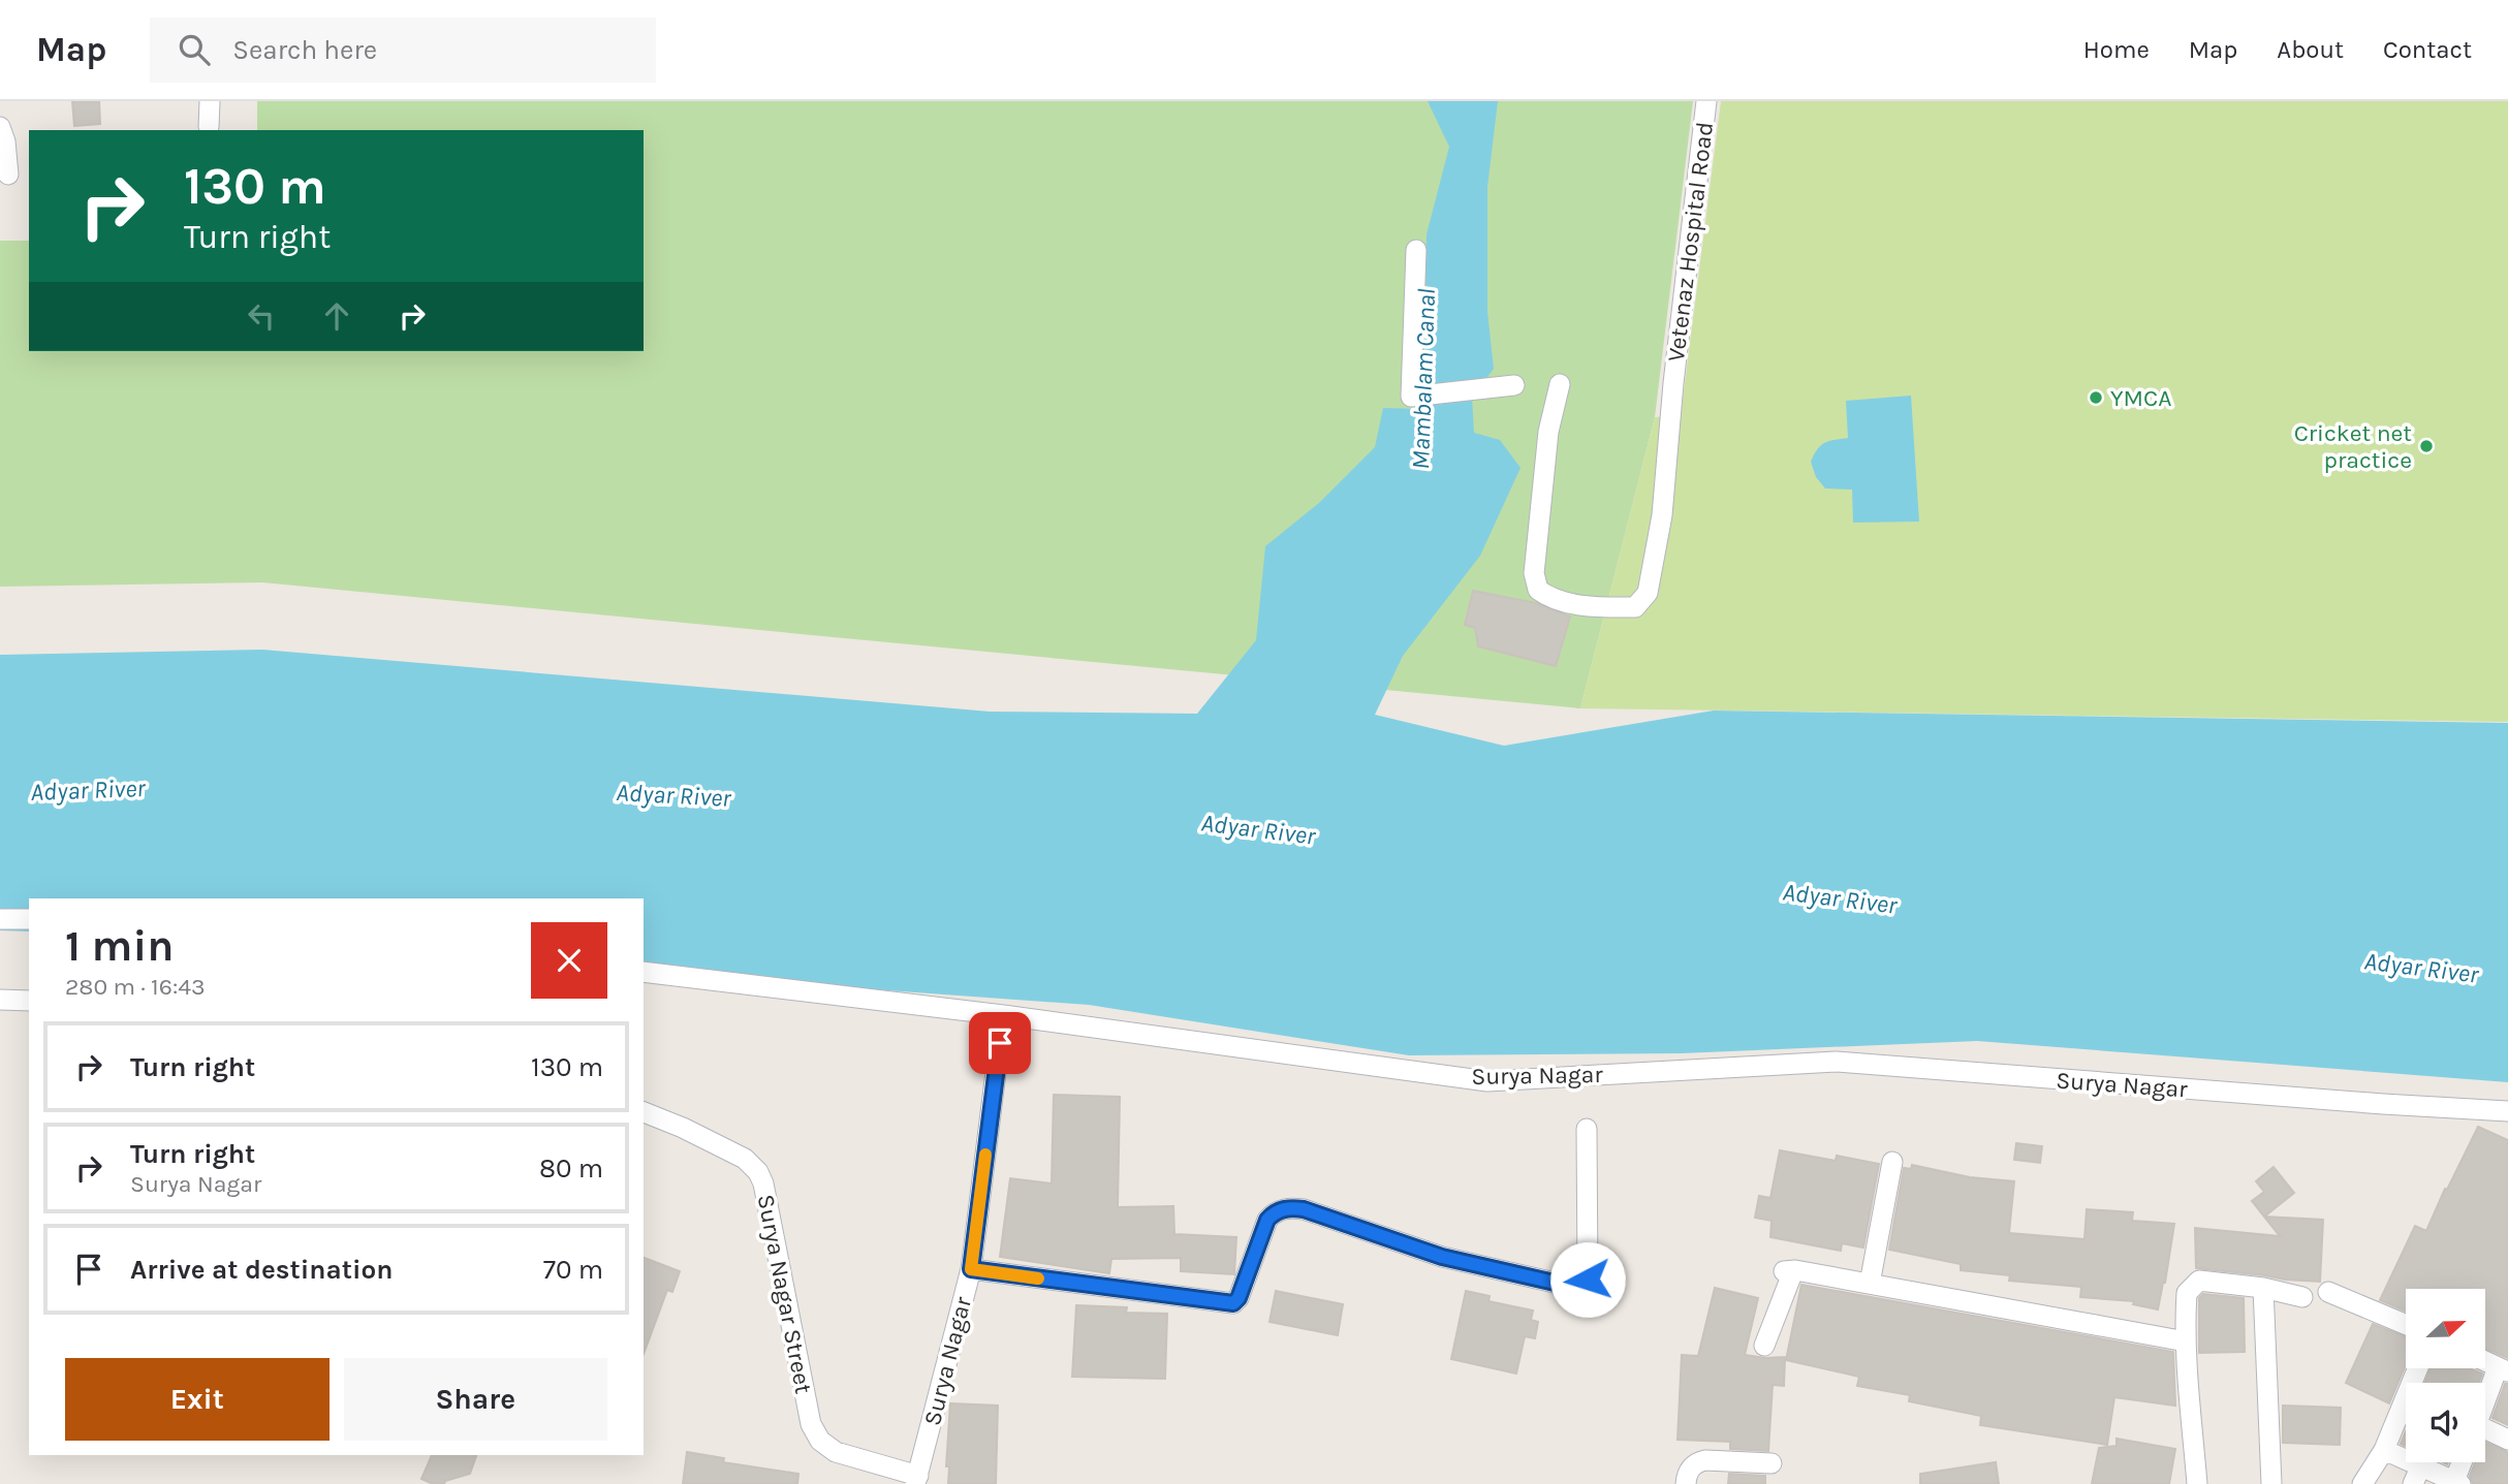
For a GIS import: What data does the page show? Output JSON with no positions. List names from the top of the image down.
{
  "streets": {
    "street": ["Vetenaz Hospital Road", "Surya Nagar", "Surya Nagar Street"]
  },
  "crossings": [
    ["Surya Nagar", "Surya Nagar Street"]
  ],
  "water": ["Mambalam Canal", "Adyar River"],
  "places": ["YMCA", "Cricket net practice"],
  "north": "right",
  "page": {
    "header": "Map",
    "search": "Search here",
    "nav": [
      "Home",
      "Map",
      "About",
      "Contact"
    ],
    "turn": ["130 m", "Turn right"],
    "heading": ["1 min", "280 m · 16:43"],
    "list": [
      {
        "name": "Turn right",
        "value": "130 m"
      },
      {
        "name": "Turn right",
        "note": "Surya Nagar",
        "value": "80 m"
      },
      {
        "name": "Arrive at destination",
        "value": "70 m"
      }
    ],
    "buttons": ["Exit", "Share"]
  }
}
